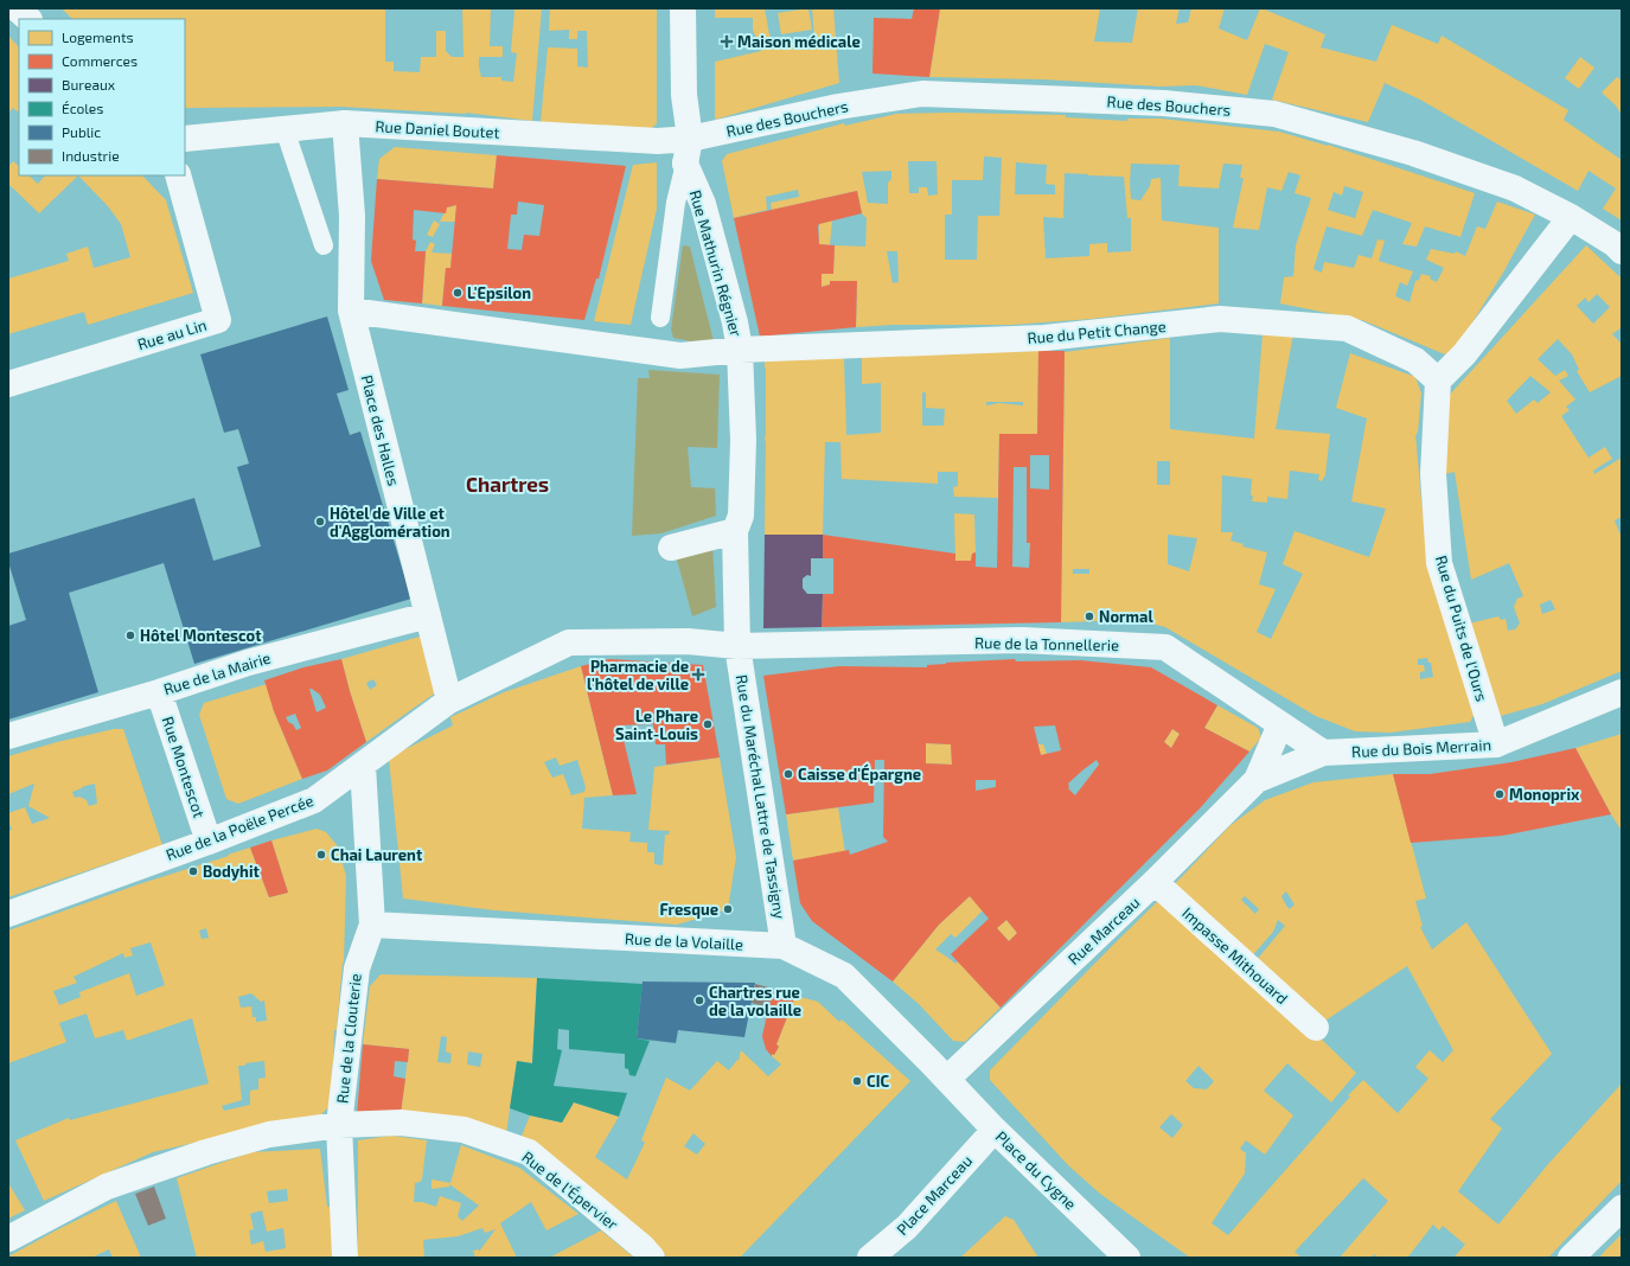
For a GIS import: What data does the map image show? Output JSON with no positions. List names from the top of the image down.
{
  "streets": {
    "street": [
      "Rue des Bouchers",
      "Rue Daniel Boutet",
      "Rue Mathurin Régnier",
      "Rue du Petit Change",
      "Rue au Lin",
      "Place des Halles",
      "Rue du Puits de l'Ours",
      "Rue de la Tonnellerie",
      "Rue de la Mairie",
      "Rue du Bois Merrain",
      "Rue Montescot",
      "Rue du Maréchal Lattre de Tassigny",
      "Rue de la Poële Percée",
      "Rue Marceau",
      "Rue de la Volaille",
      "Impasse Mithouard",
      "Rue de la Clouterie",
      "Place du Cygne",
      "Rue de l'Épervier",
      "Place Marceau"
    ]
  },
  "crossings": [
    ["Rue des Bouchers", "Rue Daniel Boutet"],
    ["Rue Daniel Boutet", "Place des Halles"],
    ["Rue Mathurin Régnier", "Rue du Petit Change"],
    ["Rue du Petit Change", "Rue du Puits de l'Ours"],
    ["Place des Halles", "Rue de la Mairie"],
    ["Place des Halles", "Rue de la Poële Percée"],
    ["Rue du Puits de l'Ours", "Rue du Bois Merrain"],
    ["Rue de la Tonnellerie", "Rue du Bois Merrain"],
    ["Rue de la Tonnellerie", "Rue du Maréchal Lattre de Tassigny"],
    ["Rue de la Tonnellerie", "Rue Marceau"],
    ["Rue de la Mairie", "Rue Montescot"],
    ["Rue du Bois Merrain", "Rue Marceau"],
    ["Rue Montescot", "Rue de la Poële Percée"],
    ["Rue du Maréchal Lattre de Tassigny", "Rue de la Volaille"],
    ["Rue de la Poële Percée", "Rue de la Clouterie"],
    ["Rue Marceau", "Rue de la Volaille"],
    ["Rue Marceau", "Impasse Mithouard"],
    ["Rue Marceau", "Place du Cygne"],
    ["Rue de la Volaille", "Rue de la Clouterie"],
    ["Rue de la Volaille", "Place du Cygne"],
    ["Rue de la Clouterie", "Rue de l'Épervier"],
    ["Place du Cygne", "Place Marceau"]
  ],
  "districts": ["Chartres"],
  "places": {
    "health": ["Maison médicale", "Pharmacie de l'hôtel de ville"],
    "other": [
      "L'Epsilon",
      "Hôtel de Ville et d'Agglomération",
      "Normal",
      "Hôtel Montescot",
      "Le Phare Saint-Louis",
      "Caisse d'Épargne",
      "Monoprix",
      "Chai Laurent",
      "Bodyhit",
      "Fresque",
      "Chartres rue de la volaille",
      "CIC"
    ]
  },
  "legend": [
    "Logements",
    "Commerces",
    "Bureaux",
    "Écoles",
    "Public",
    "Industrie"
  ]
}
